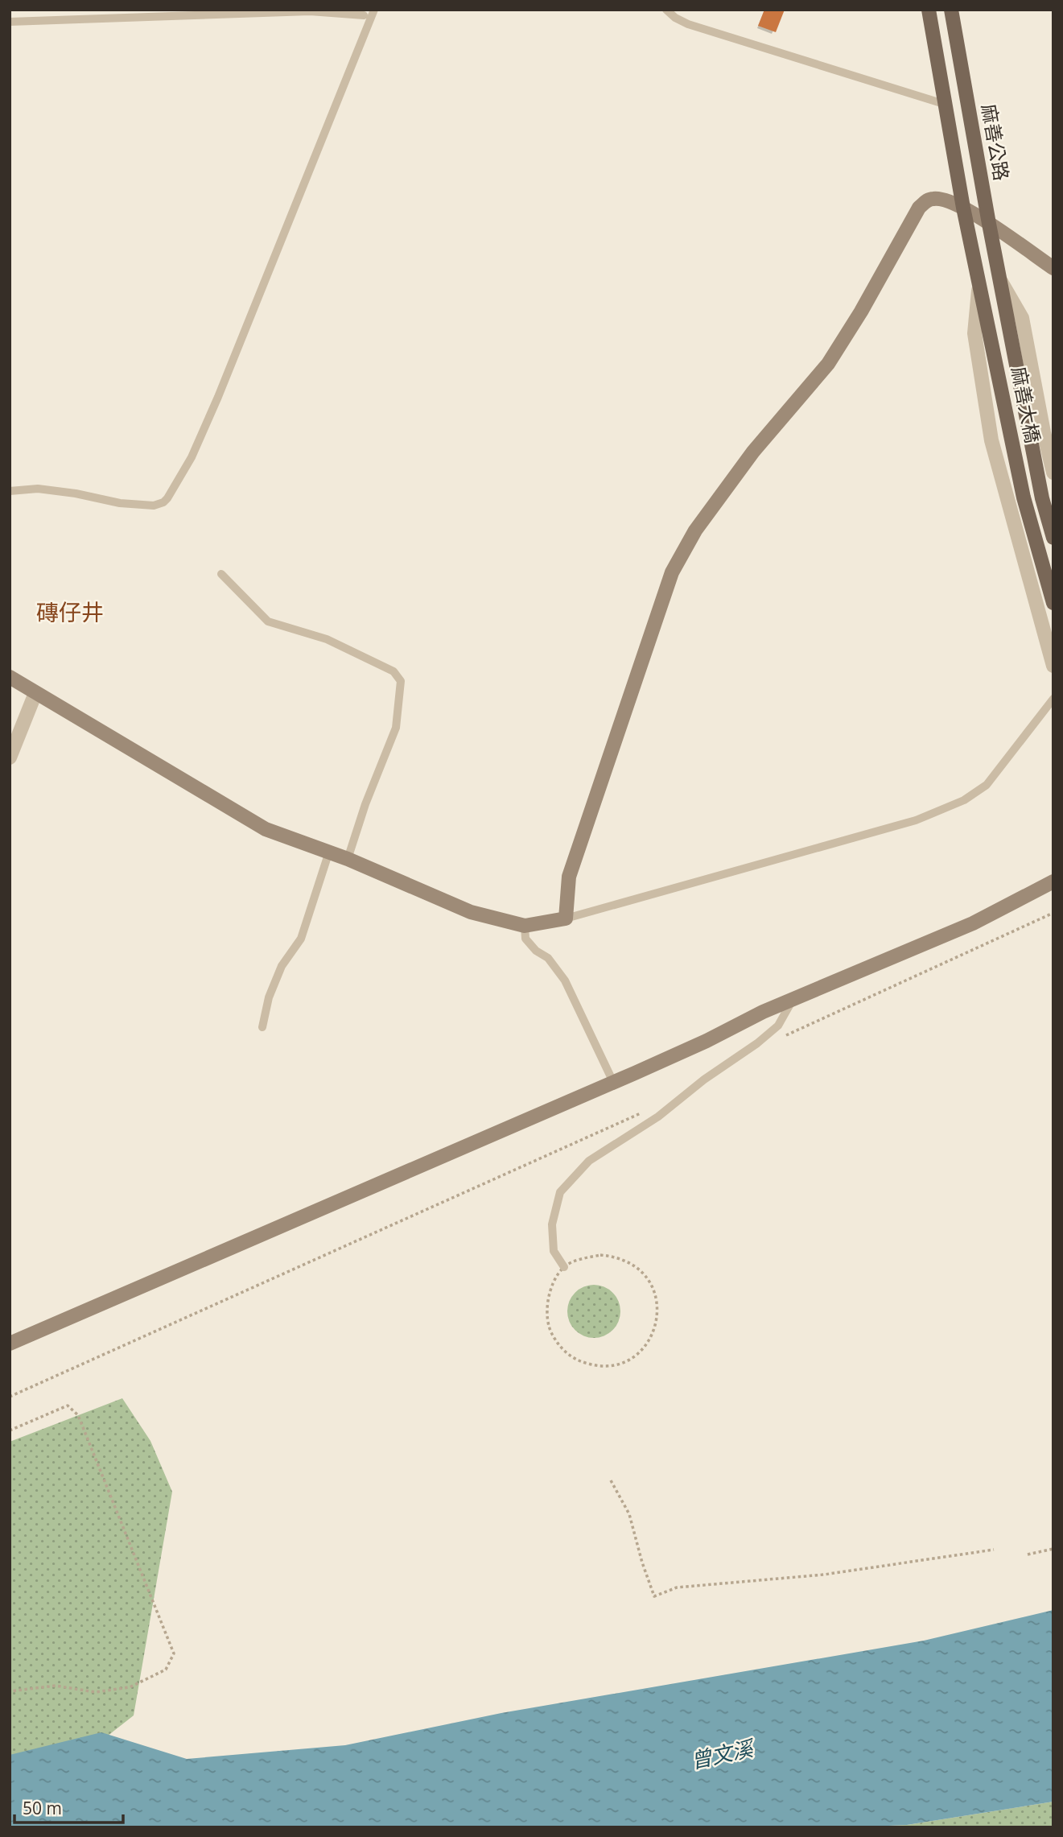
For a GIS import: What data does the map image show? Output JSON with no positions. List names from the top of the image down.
{
  "streets": {
    "main road": ["麻善公路", "麻善大橋"]
  },
  "crossings": [
    ["麻善公路", "麻善大橋"]
  ],
  "districts": ["磚仔井"],
  "water": ["曾文溪"],
  "scale_bar": "50 m"
}
